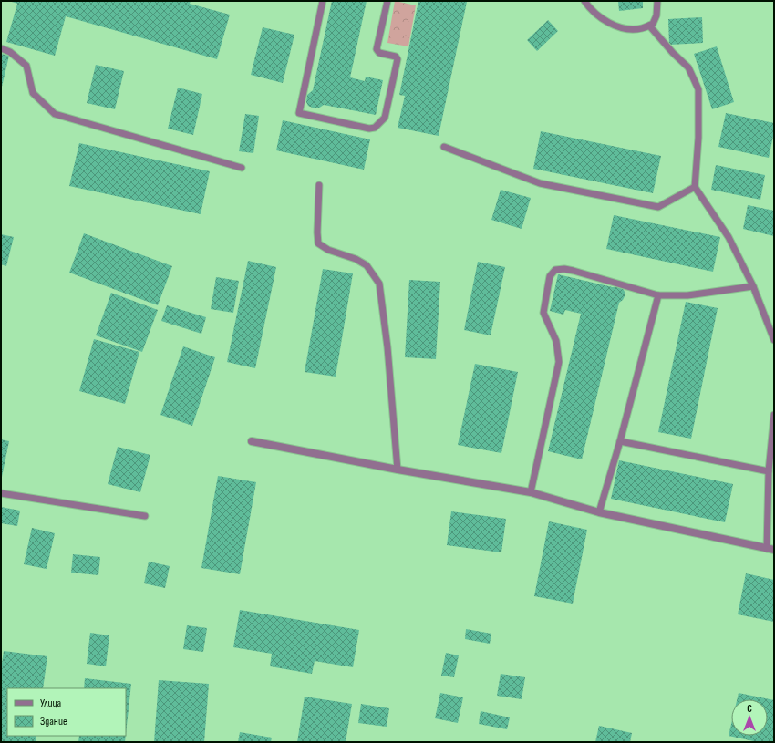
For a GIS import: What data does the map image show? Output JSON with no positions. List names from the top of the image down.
{
  "legend": ["Улица", "Здание"],
  "north": "top"
}
